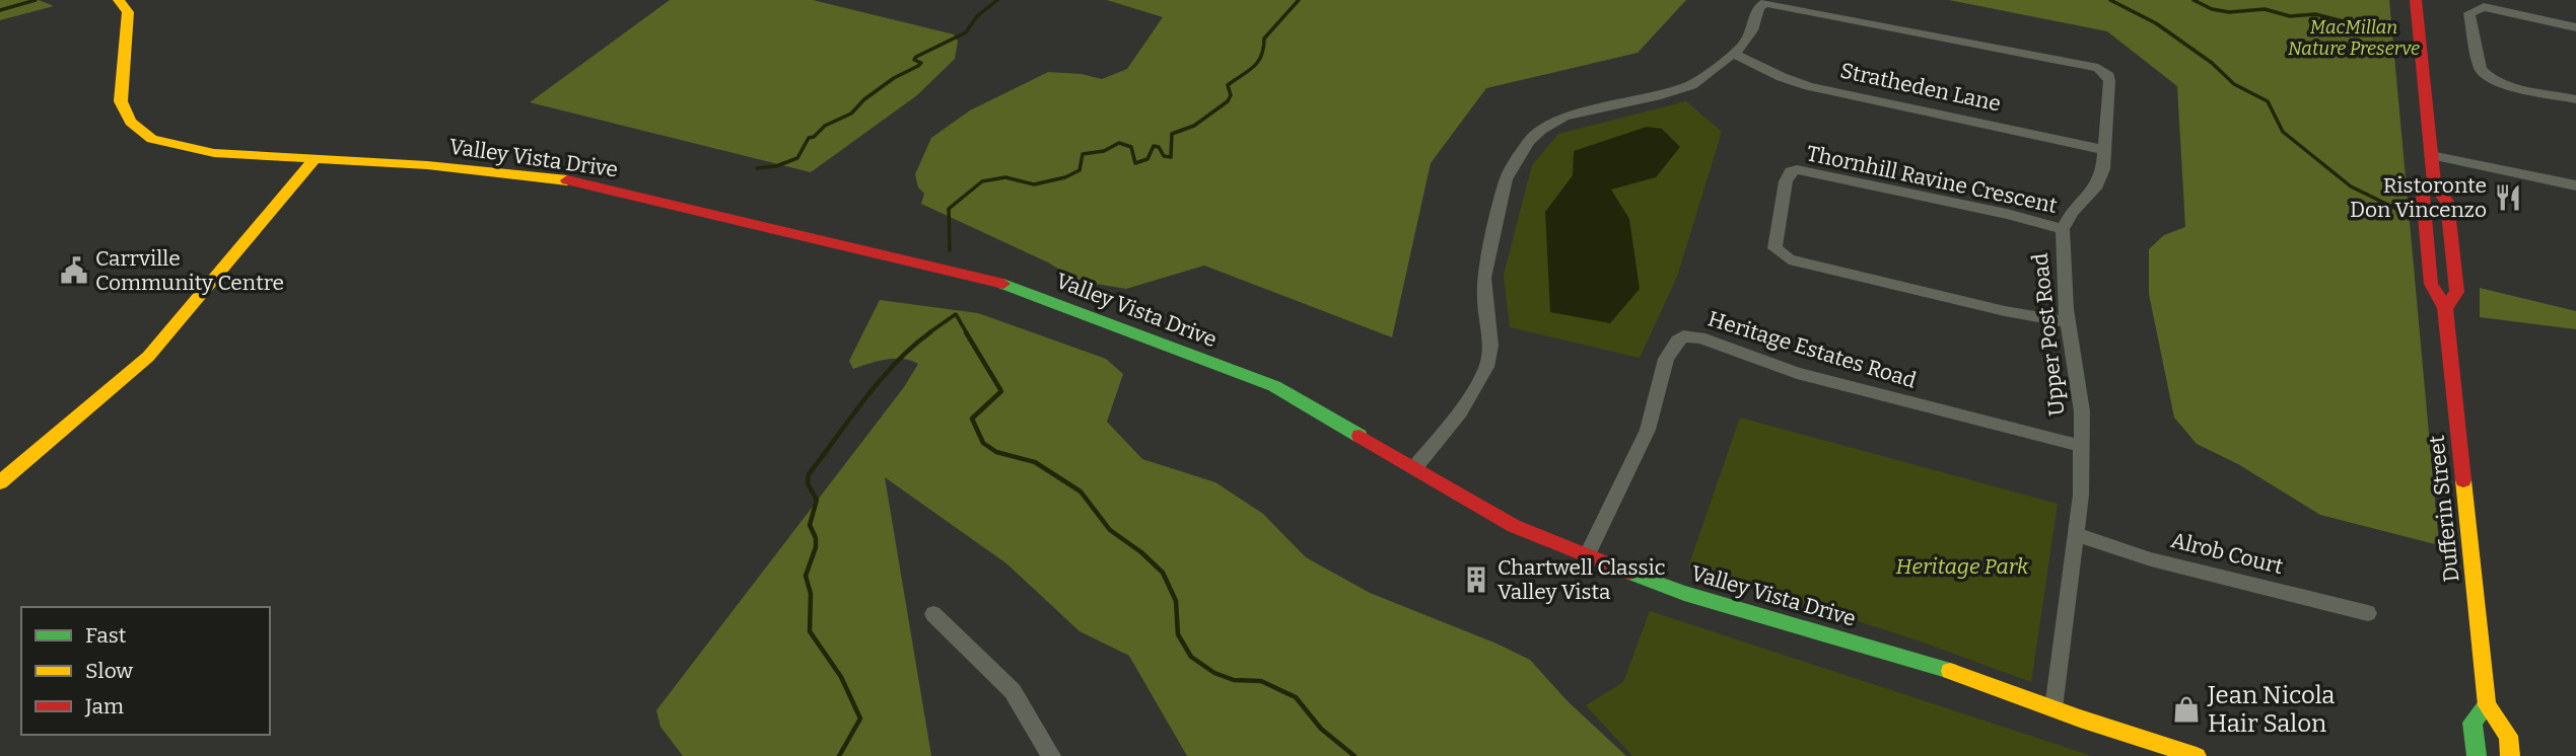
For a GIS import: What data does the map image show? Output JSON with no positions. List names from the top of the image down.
{
  "streets": {
    "street": [
      "Stratheden Lane",
      "Valley Vista Drive",
      "Thornhill Ravine Crescent",
      "Upper Post Road",
      "Heritage Estates Road",
      "Dufferin Street",
      "Alrob Court"
    ]
  },
  "crossings": [
    ["Stratheden Lane", "Upper Post Road"],
    ["Valley Vista Drive", "Upper Post Road"],
    ["Valley Vista Drive", "Heritage Estates Road"],
    ["Thornhill Ravine Crescent", "Upper Post Road"],
    ["Upper Post Road", "Heritage Estates Road"],
    ["Upper Post Road", "Alrob Court"]
  ],
  "parks": ["MacMillan Nature Preserve", "Heritage Park"],
  "places": {
    "restaurant": ["Ristoronte Don Vincenzo"],
    "public building": ["Carrville Community Centre"],
    "building": ["Chartwell Classic Valley Vista"],
    "shop": ["Jean Nicola Hair Salon"]
  },
  "legend": ["Fast", "Slow", "Jam"]
}
